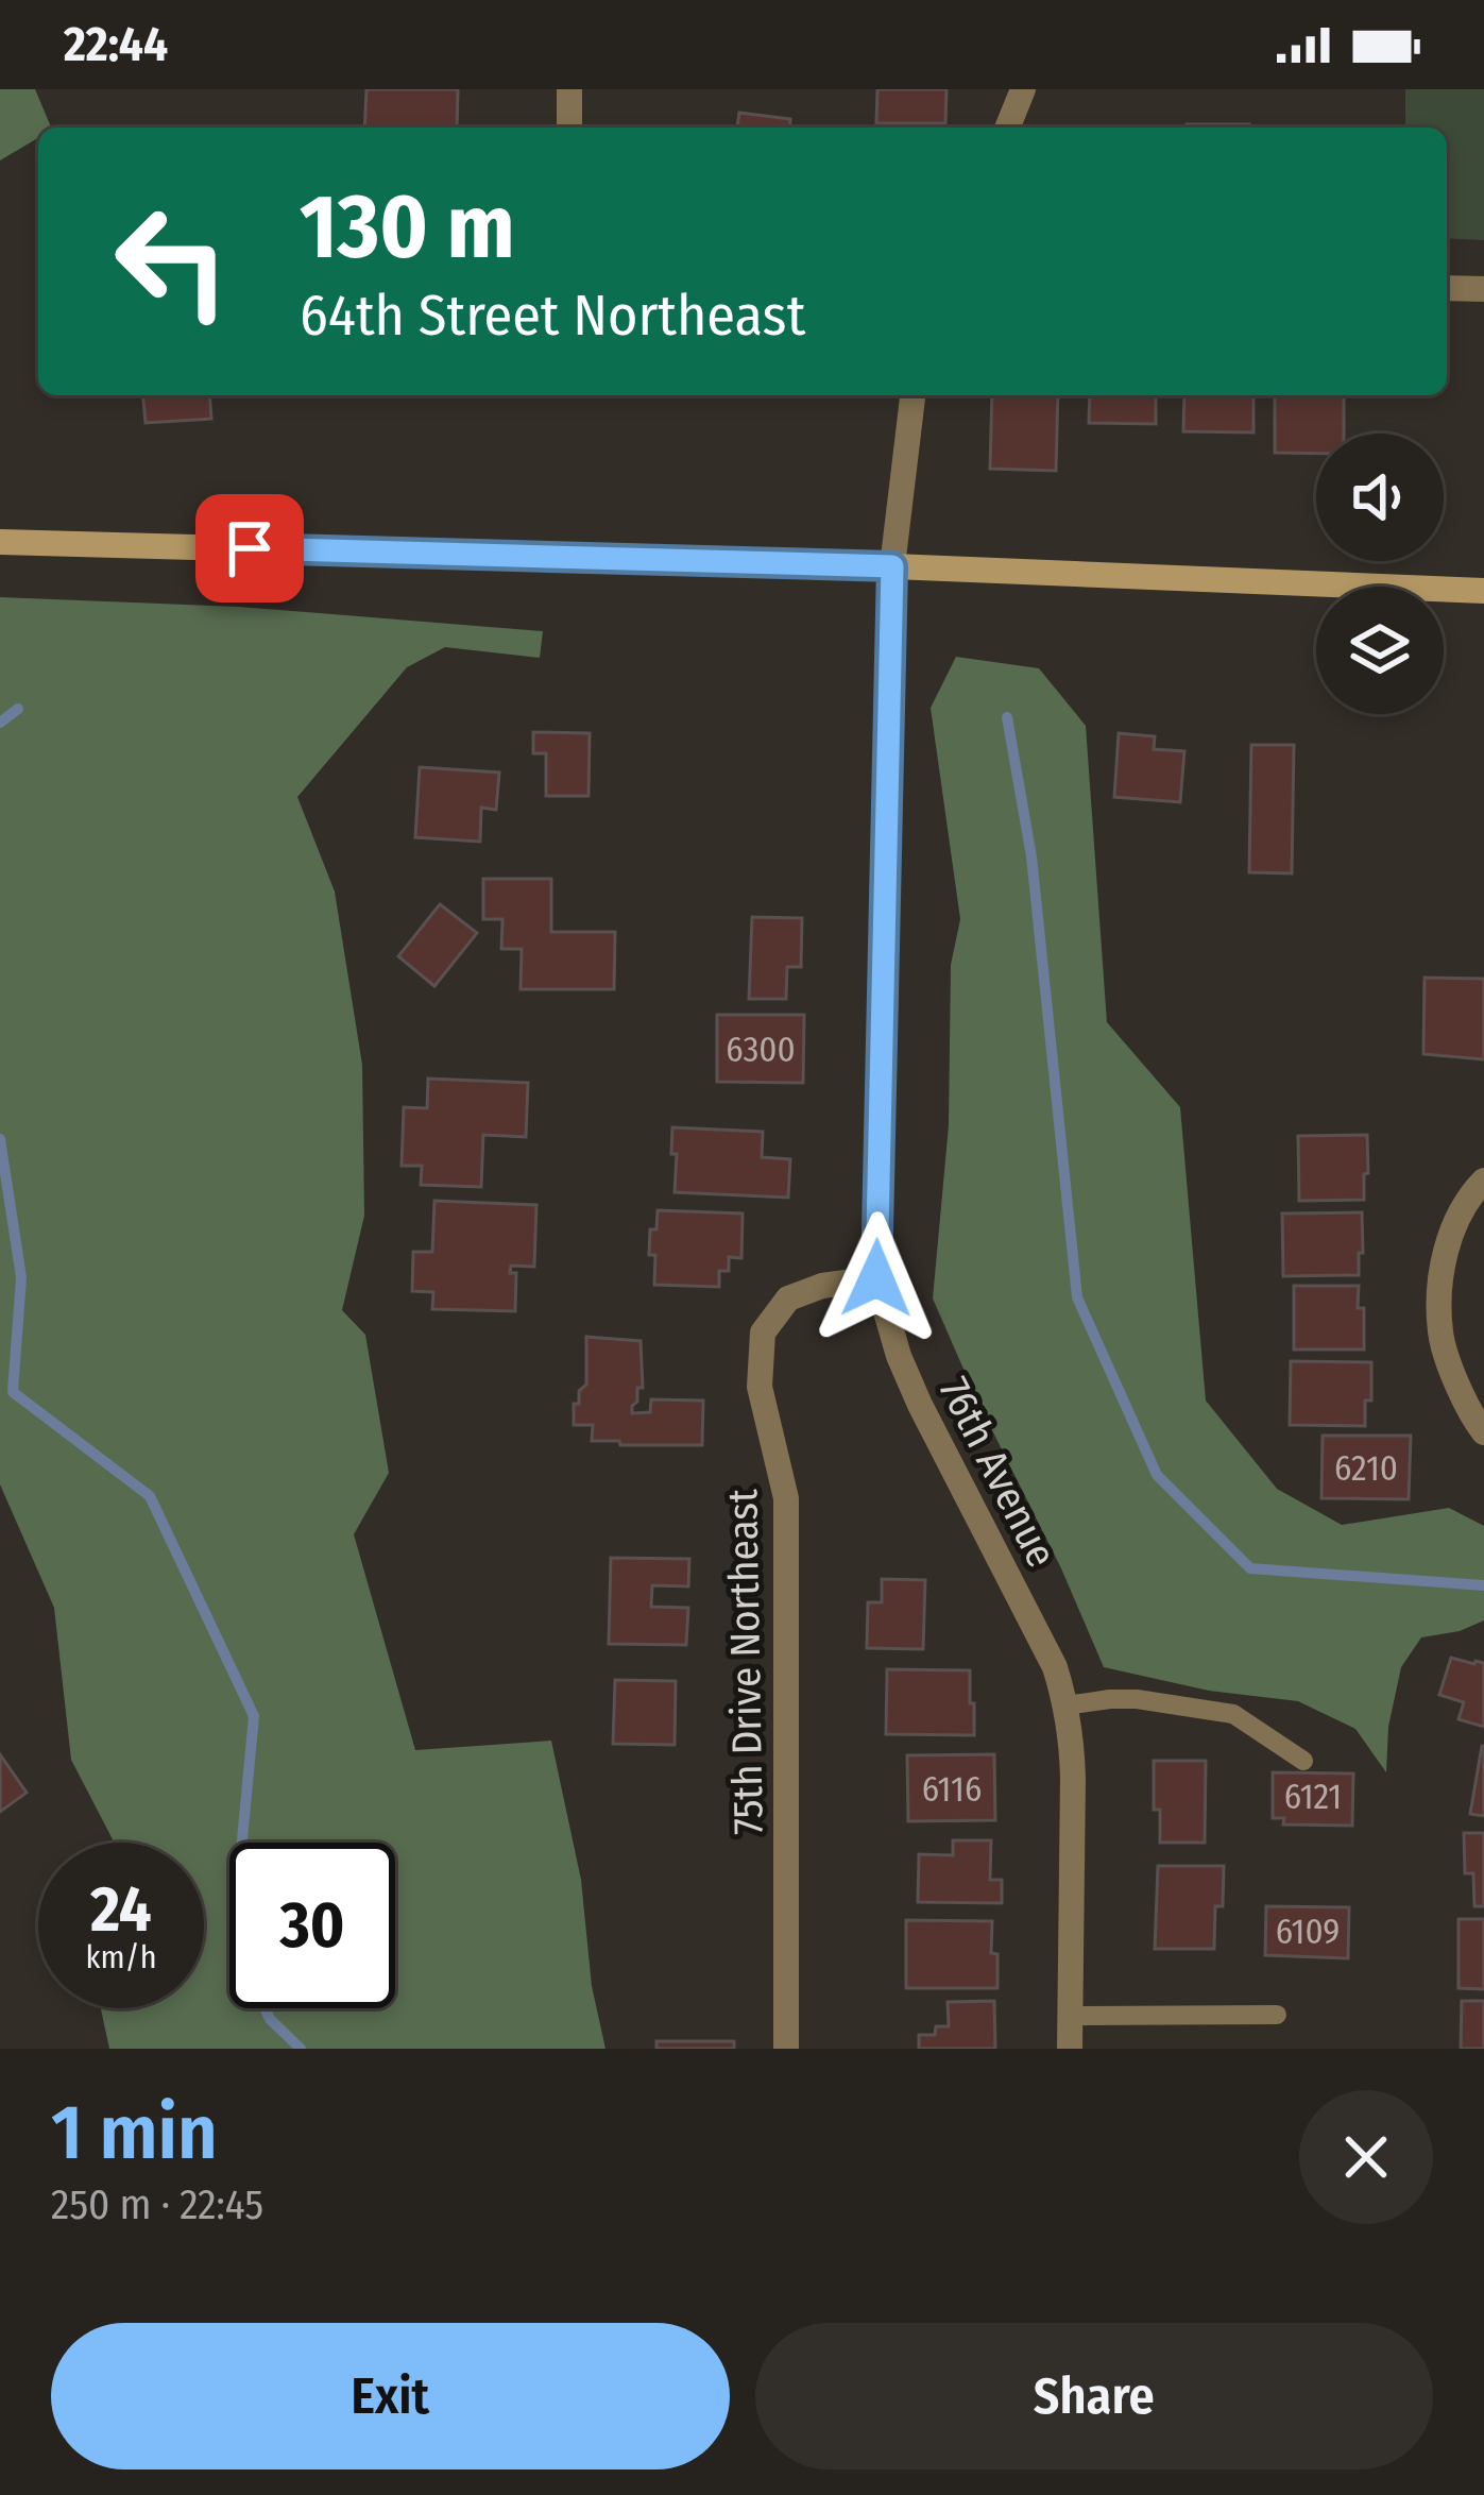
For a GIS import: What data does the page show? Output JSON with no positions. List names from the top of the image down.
{
  "streets": {
    "street": ["76th Avenue", "75th Drive Northeast"]
  },
  "crossings": [
    ["76th Avenue", "75th Drive Northeast"]
  ],
  "house_numbers": [
    "6300",
    "6210",
    "6116",
    "6121",
    "6109"
  ],
  "page": {
    "status": "22:44",
    "turn": ["130 m", "64th Street Northeast"],
    "speed": "24 km/h",
    "limit": "30",
    "heading": ["1 min", "250 m · 22:45"],
    "buttons": ["Exit", "Share"]
  }
}
